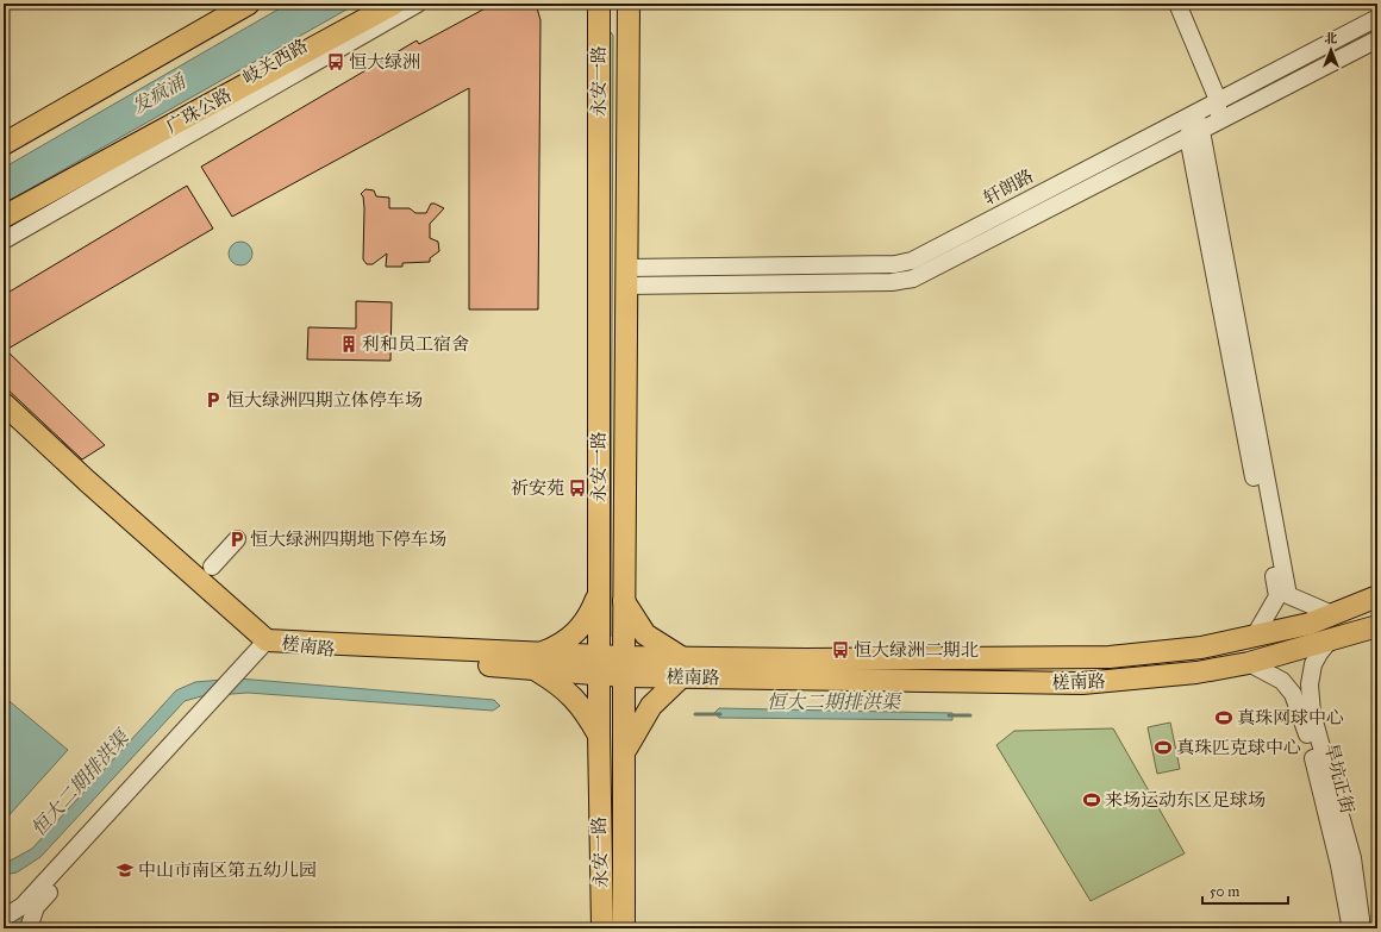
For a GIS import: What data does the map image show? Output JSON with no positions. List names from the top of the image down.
{
  "streets": {
    "main road": ["永安一路", "广珠公路", "槎南路"],
    "street": ["岐关西路", "轩朗路", "旱坑正街"]
  },
  "crossings": [
    ["永安一路", "轩朗路"],
    ["永安一路", "槎南路"],
    ["槎南路", "旱坑正街"]
  ],
  "water": ["发疯涌", "恒大二期排洪渠"],
  "places": {
    "bus stop": ["恒大绿洲", "祈安苑", "恒大绿洲二期北"],
    "building": ["利和员工宿舍"],
    "parking": ["恒大绿洲四期立体停车场", "恒大绿洲四期地下停车场"],
    "sports": ["真珠网球中心", "真珠匹克球中心", "来场运动东区足球场"],
    "school or university": ["中山市南区第五幼儿园"]
  },
  "scale_bar": "50 m",
  "north": "top"
}
